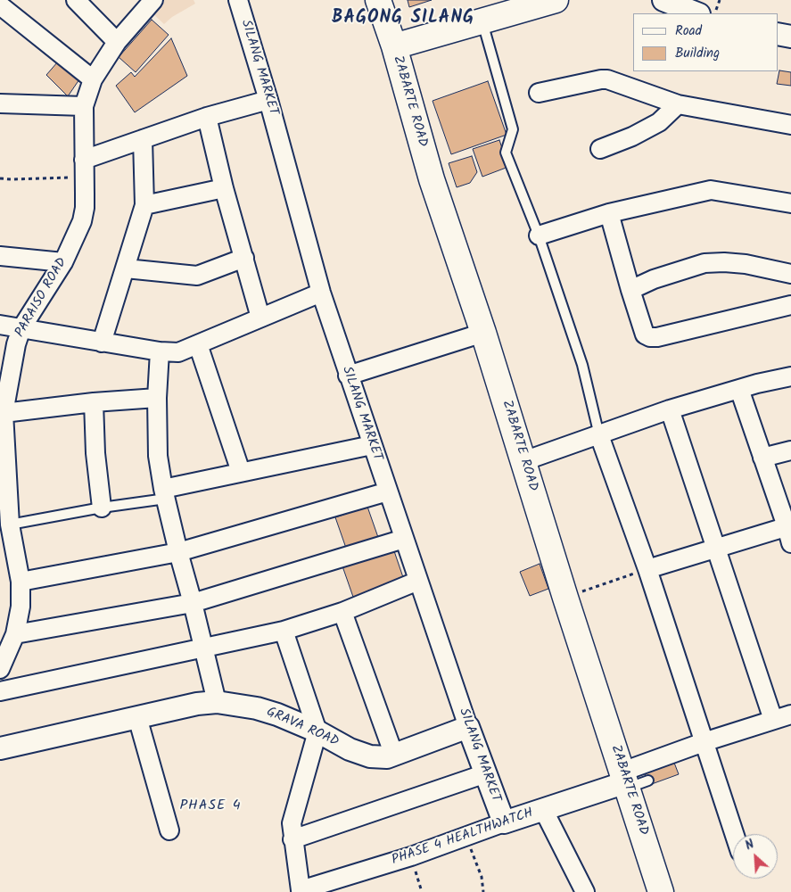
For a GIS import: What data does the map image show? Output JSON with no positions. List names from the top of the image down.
{
  "streets": {
    "main road": ["ZABARTE ROAD"],
    "street": [
      "SILANG MARKET",
      "PARAISO ROAD",
      "GRAVA ROAD",
      "PHASE 4 HEALTHWATCH"
    ]
  },
  "crossings": [
    ["SILANG MARKET", "GRAVA ROAD"],
    ["SILANG MARKET", "PHASE 4 HEALTHWATCH"],
    ["ZABARTE ROAD", "PHASE 4 HEALTHWATCH"]
  ],
  "districts": ["BAGONG SILANG", "PHASE 4"],
  "legend": ["Road", "Building"],
  "north": "top left"
}
